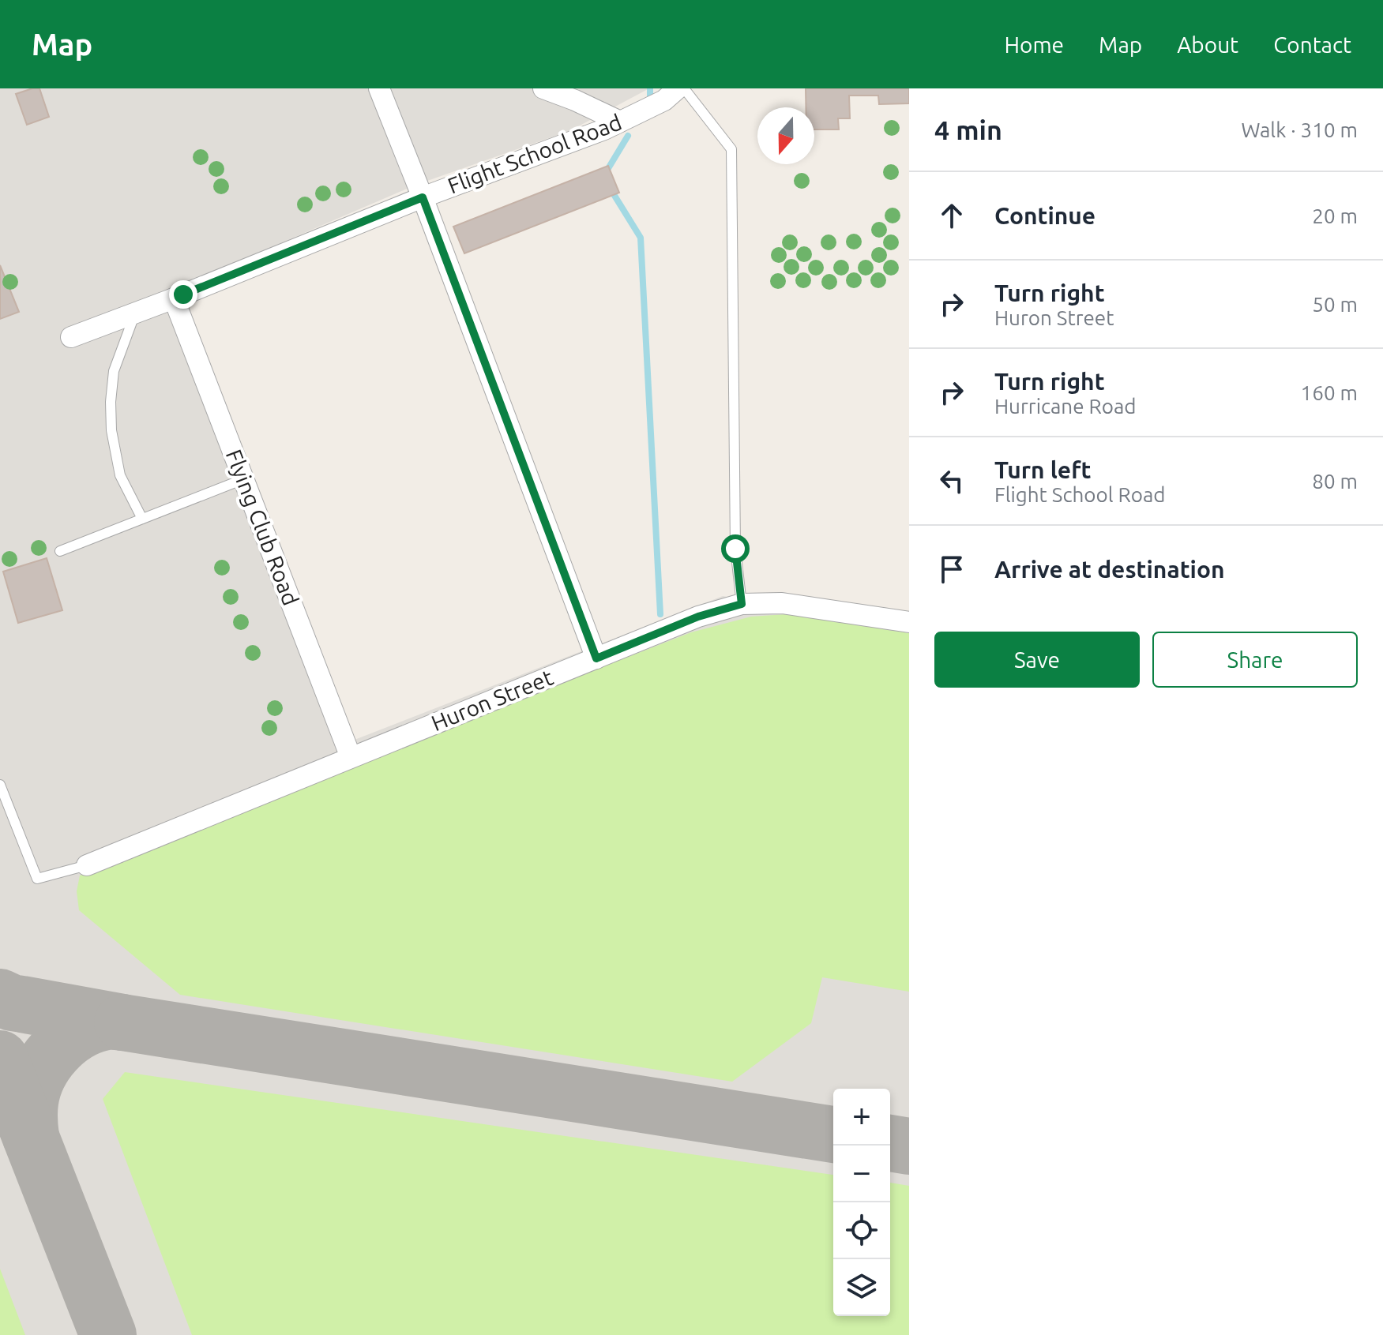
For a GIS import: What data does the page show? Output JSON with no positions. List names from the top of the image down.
{
  "streets": {
    "street": ["Flight School Road", "Flying Club Road", "Huron Street"]
  },
  "crossings": [
    ["Flight School Road", "Flying Club Road"],
    ["Flying Club Road", "Huron Street"]
  ],
  "north": "bottom",
  "page": {
    "header": "Map",
    "nav": [
      "Home",
      "Map",
      "About",
      "Contact"
    ],
    "heading": ["4 min", "Walk · 310 m"],
    "list": [
      ["Continue", "20 m"],
      ["Turn right", "Huron Street", "50 m"],
      ["Turn right", "Hurricane Road", "160 m"],
      ["Turn left", "Flight School Road", "80 m"],
      "Arrive at destination"
    ],
    "buttons": ["Save", "Share"],
    "map_buttons": ["+", "−"]
  }
}
